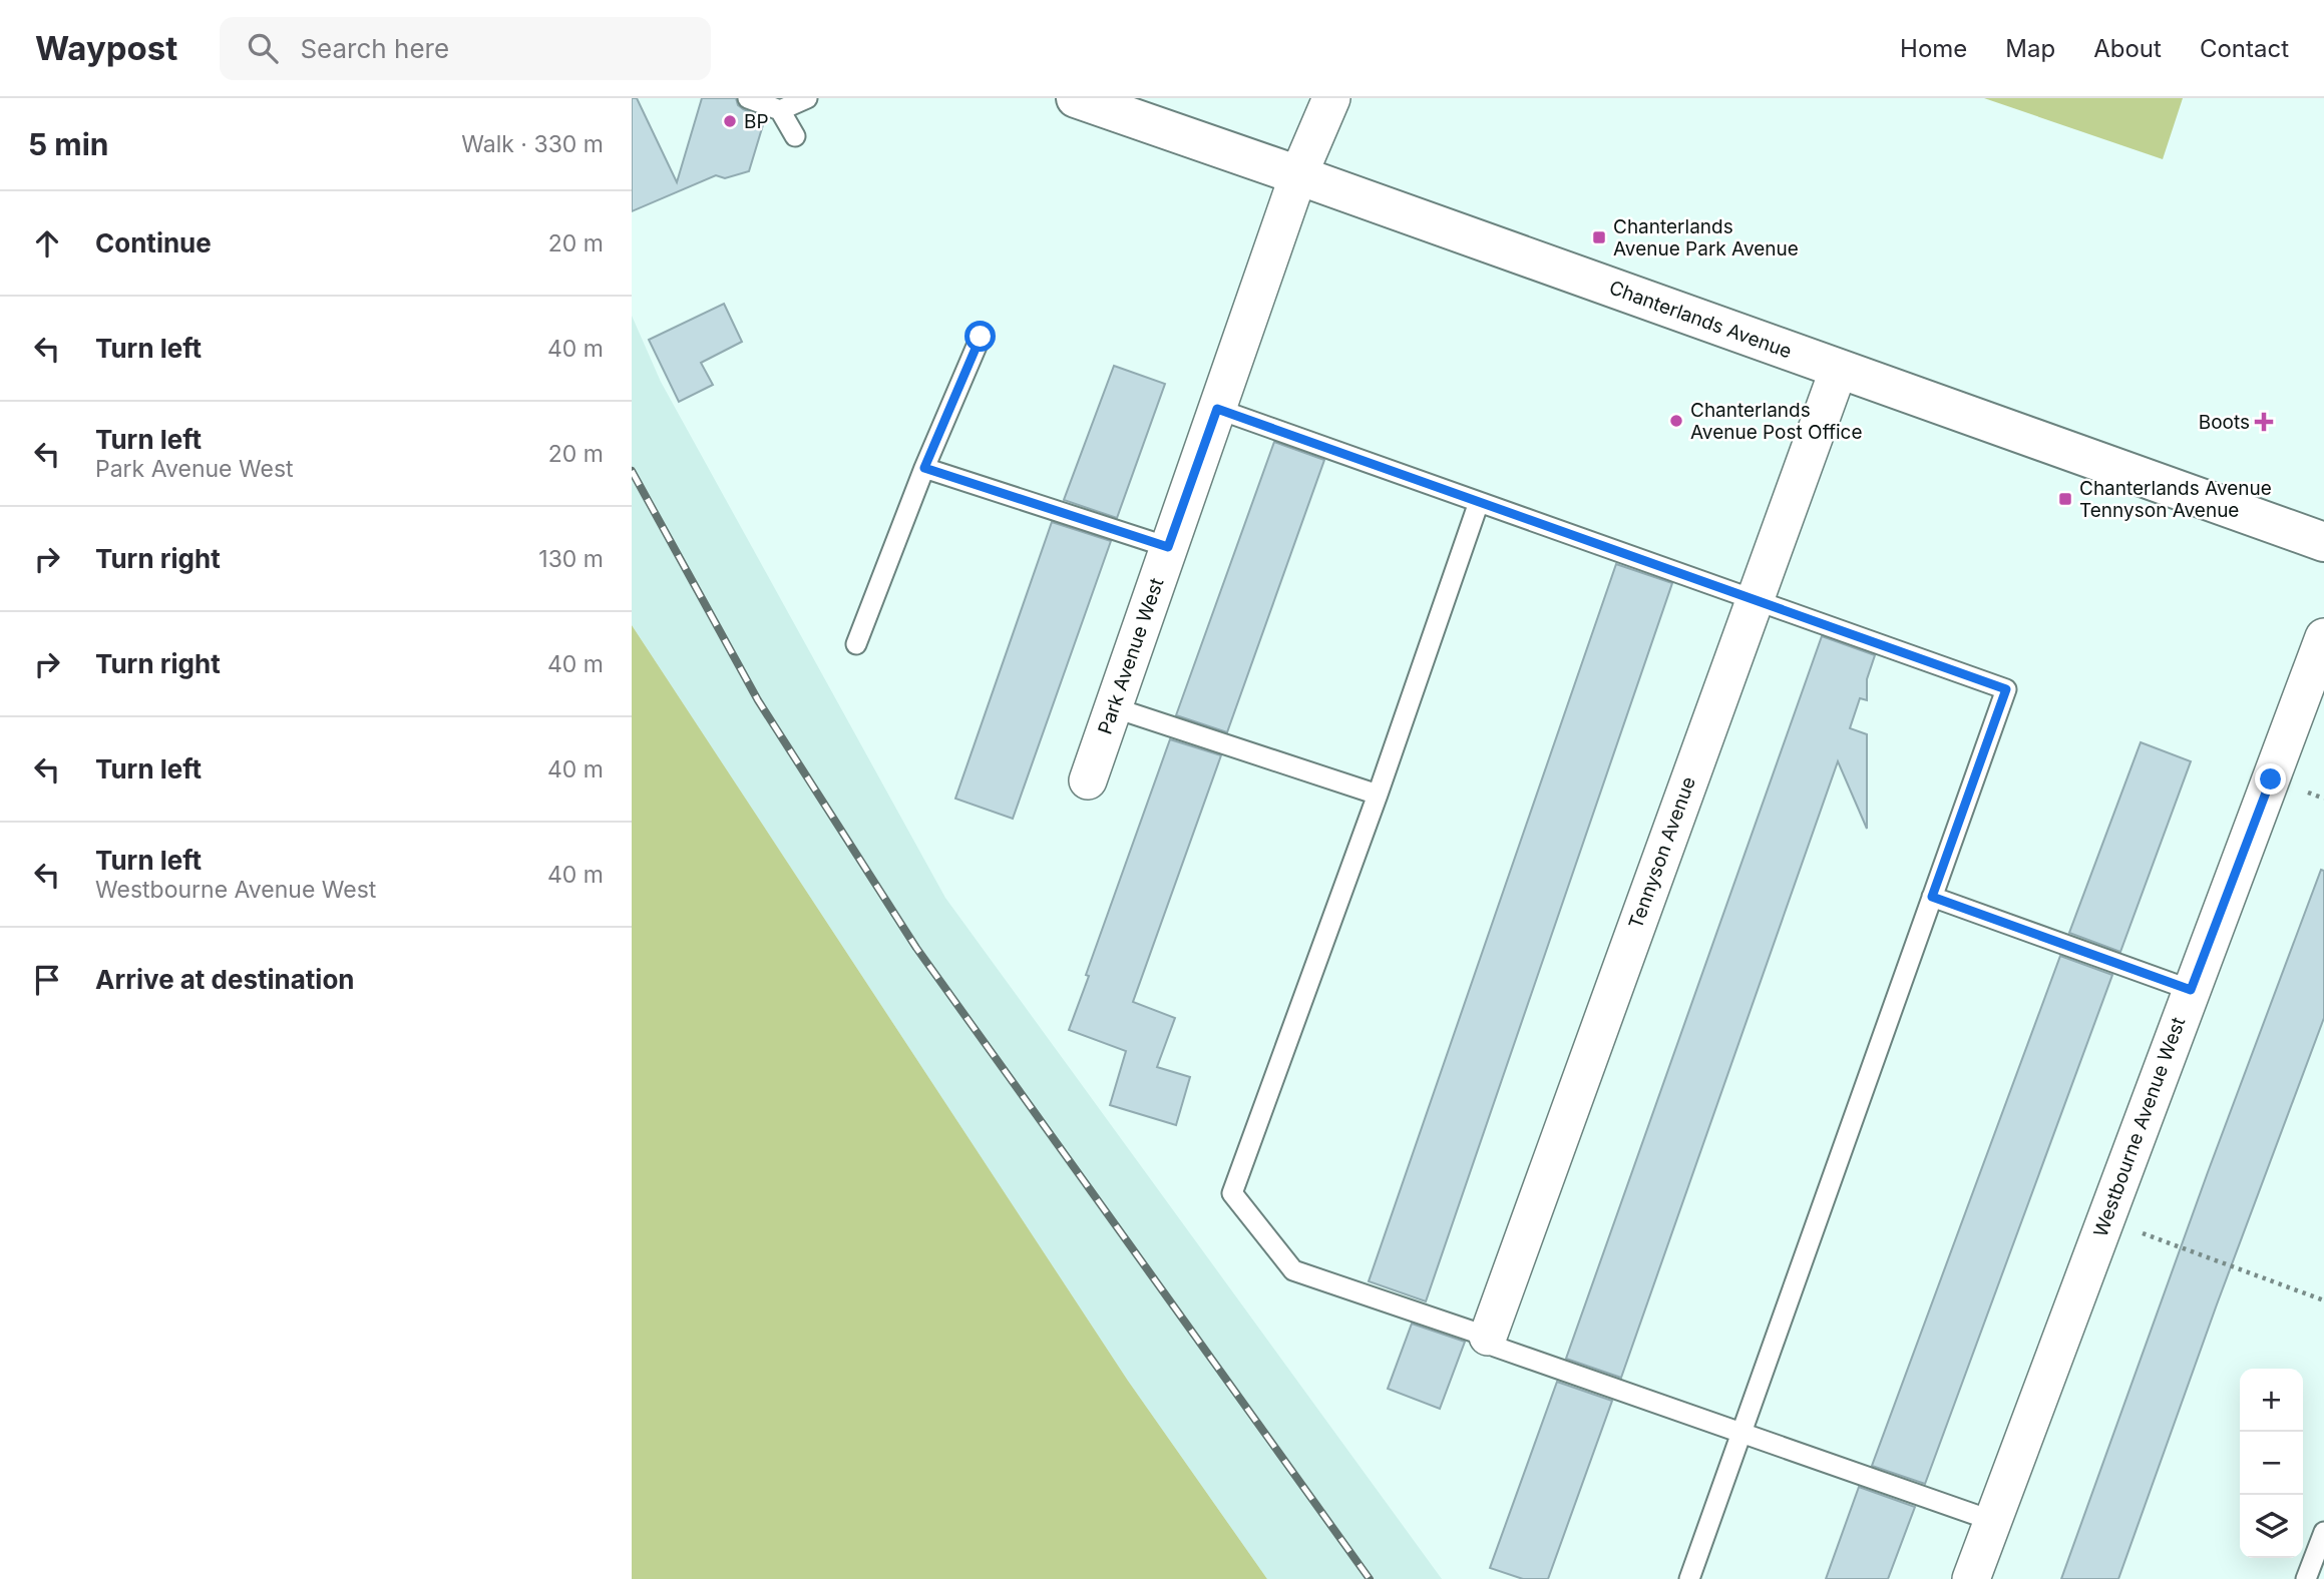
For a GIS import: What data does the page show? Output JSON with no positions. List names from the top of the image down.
{
  "streets": {
    "street": [
      "Chanterlands Avenue",
      "Park Avenue West",
      "Tennyson Avenue",
      "Westbourne Avenue West"
    ]
  },
  "crossings": [
    ["Chanterlands Avenue", "Park Avenue West"],
    ["Chanterlands Avenue", "Tennyson Avenue"]
  ],
  "places": {
    "other": ["BP", "Chanterlands Avenue Post Office"],
    "transit": ["Chanterlands Avenue Park Avenue", "Chanterlands Avenue Tennyson Avenue"],
    "health": ["Boots"]
  },
  "page": {
    "header": "Waypost",
    "search": "Search here",
    "nav": [
      "Home",
      "Map",
      "About",
      "Contact"
    ],
    "heading": ["5 min", "Walk · 330 m"],
    "list": [
      ["Continue", "20 m"],
      ["Turn left", "40 m"],
      ["Turn left", "Park Avenue West", "20 m"],
      ["Turn right", "130 m"],
      ["Turn right", "40 m"],
      ["Turn left", "40 m"],
      ["Turn left", "Westbourne Avenue West", "40 m"],
      "Arrive at destination"
    ],
    "map_buttons": ["+", "−"]
  }
}
